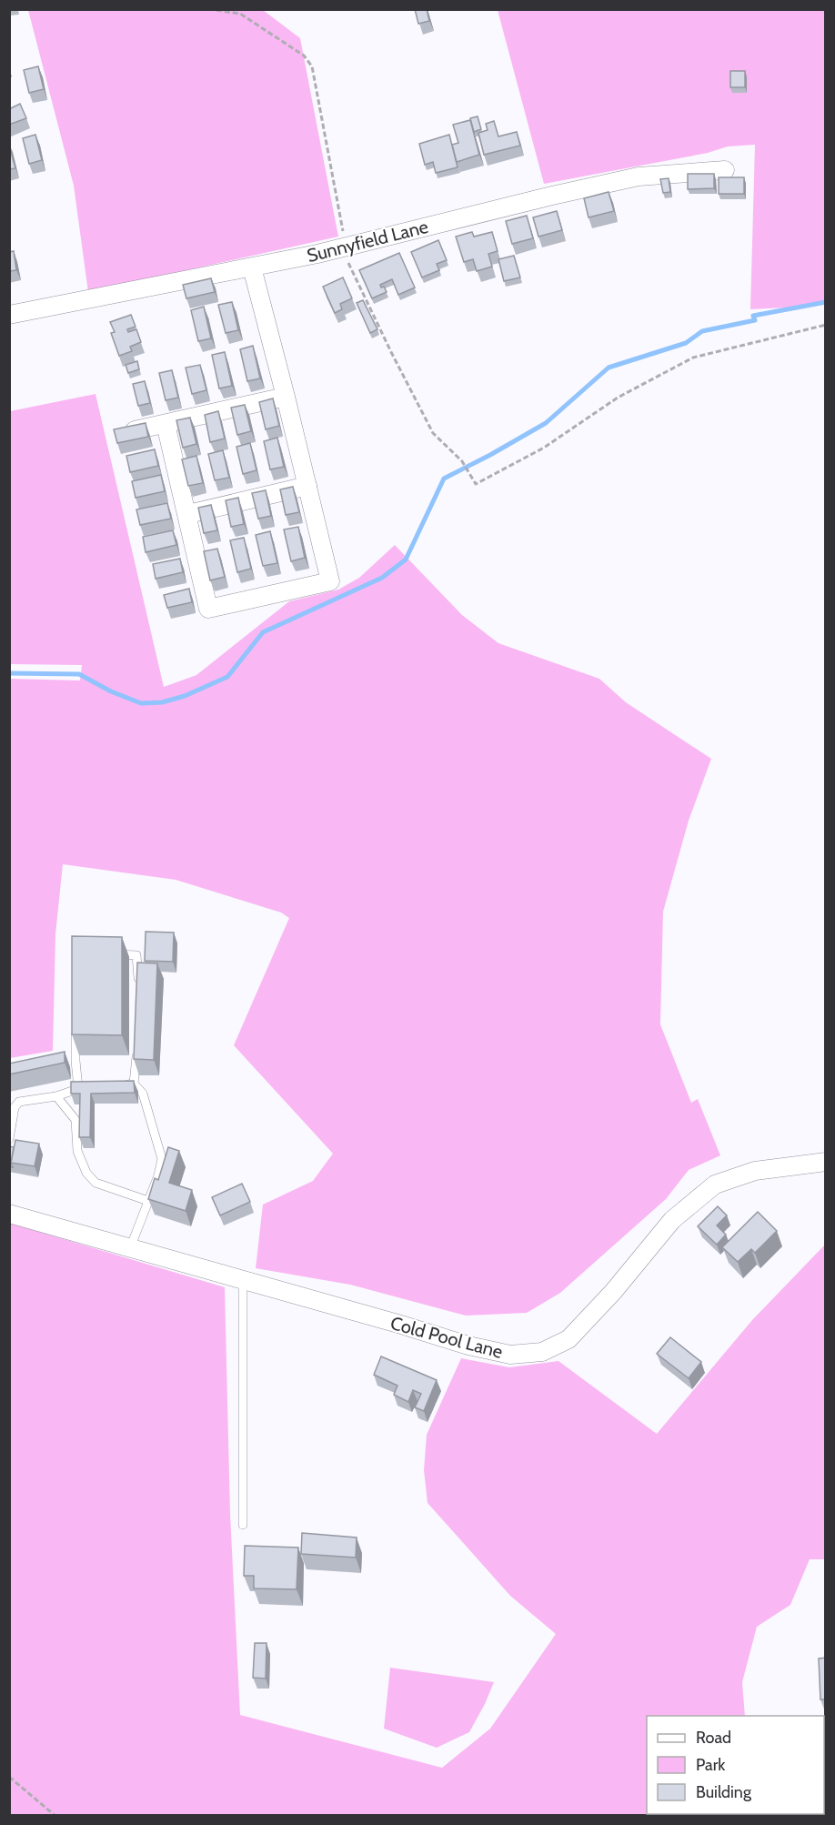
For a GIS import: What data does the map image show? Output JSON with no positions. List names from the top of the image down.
{
  "streets": {
    "street": ["Sunnyfield Lane", "Cold Pool Lane"]
  },
  "legend": ["Road", "Park", "Building"]
}
